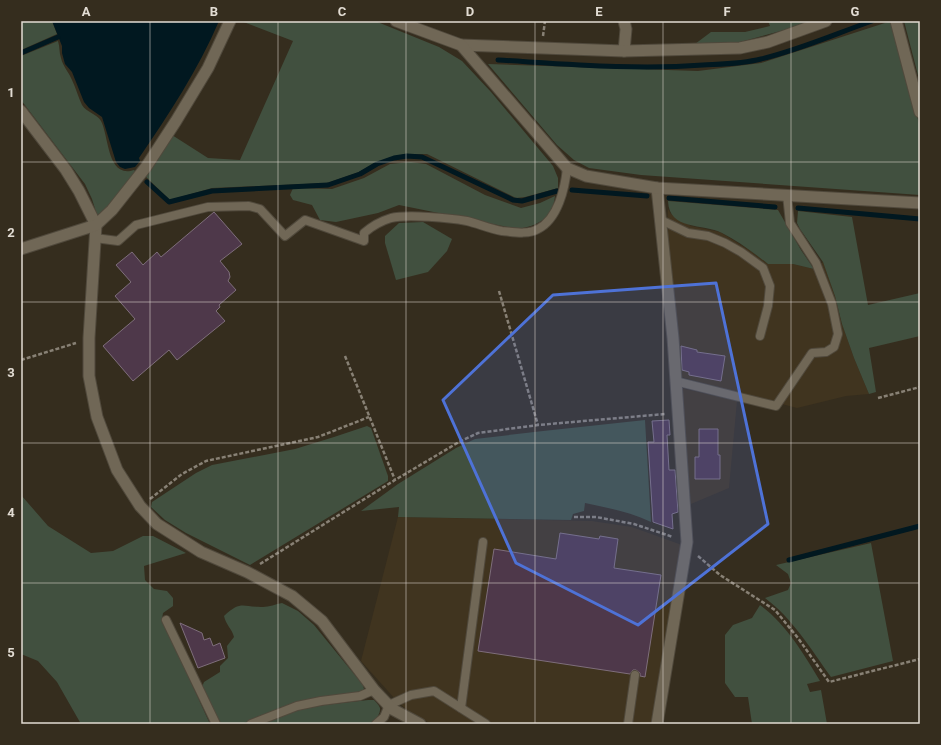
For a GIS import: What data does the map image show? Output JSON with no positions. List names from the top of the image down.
{
  "grid": {
    "columns": [
      "A",
      "B",
      "C",
      "D",
      "E",
      "F",
      "G"
    ],
    "rows": [
      "1",
      "2",
      "3",
      "4",
      "5"
    ]
  }
}
